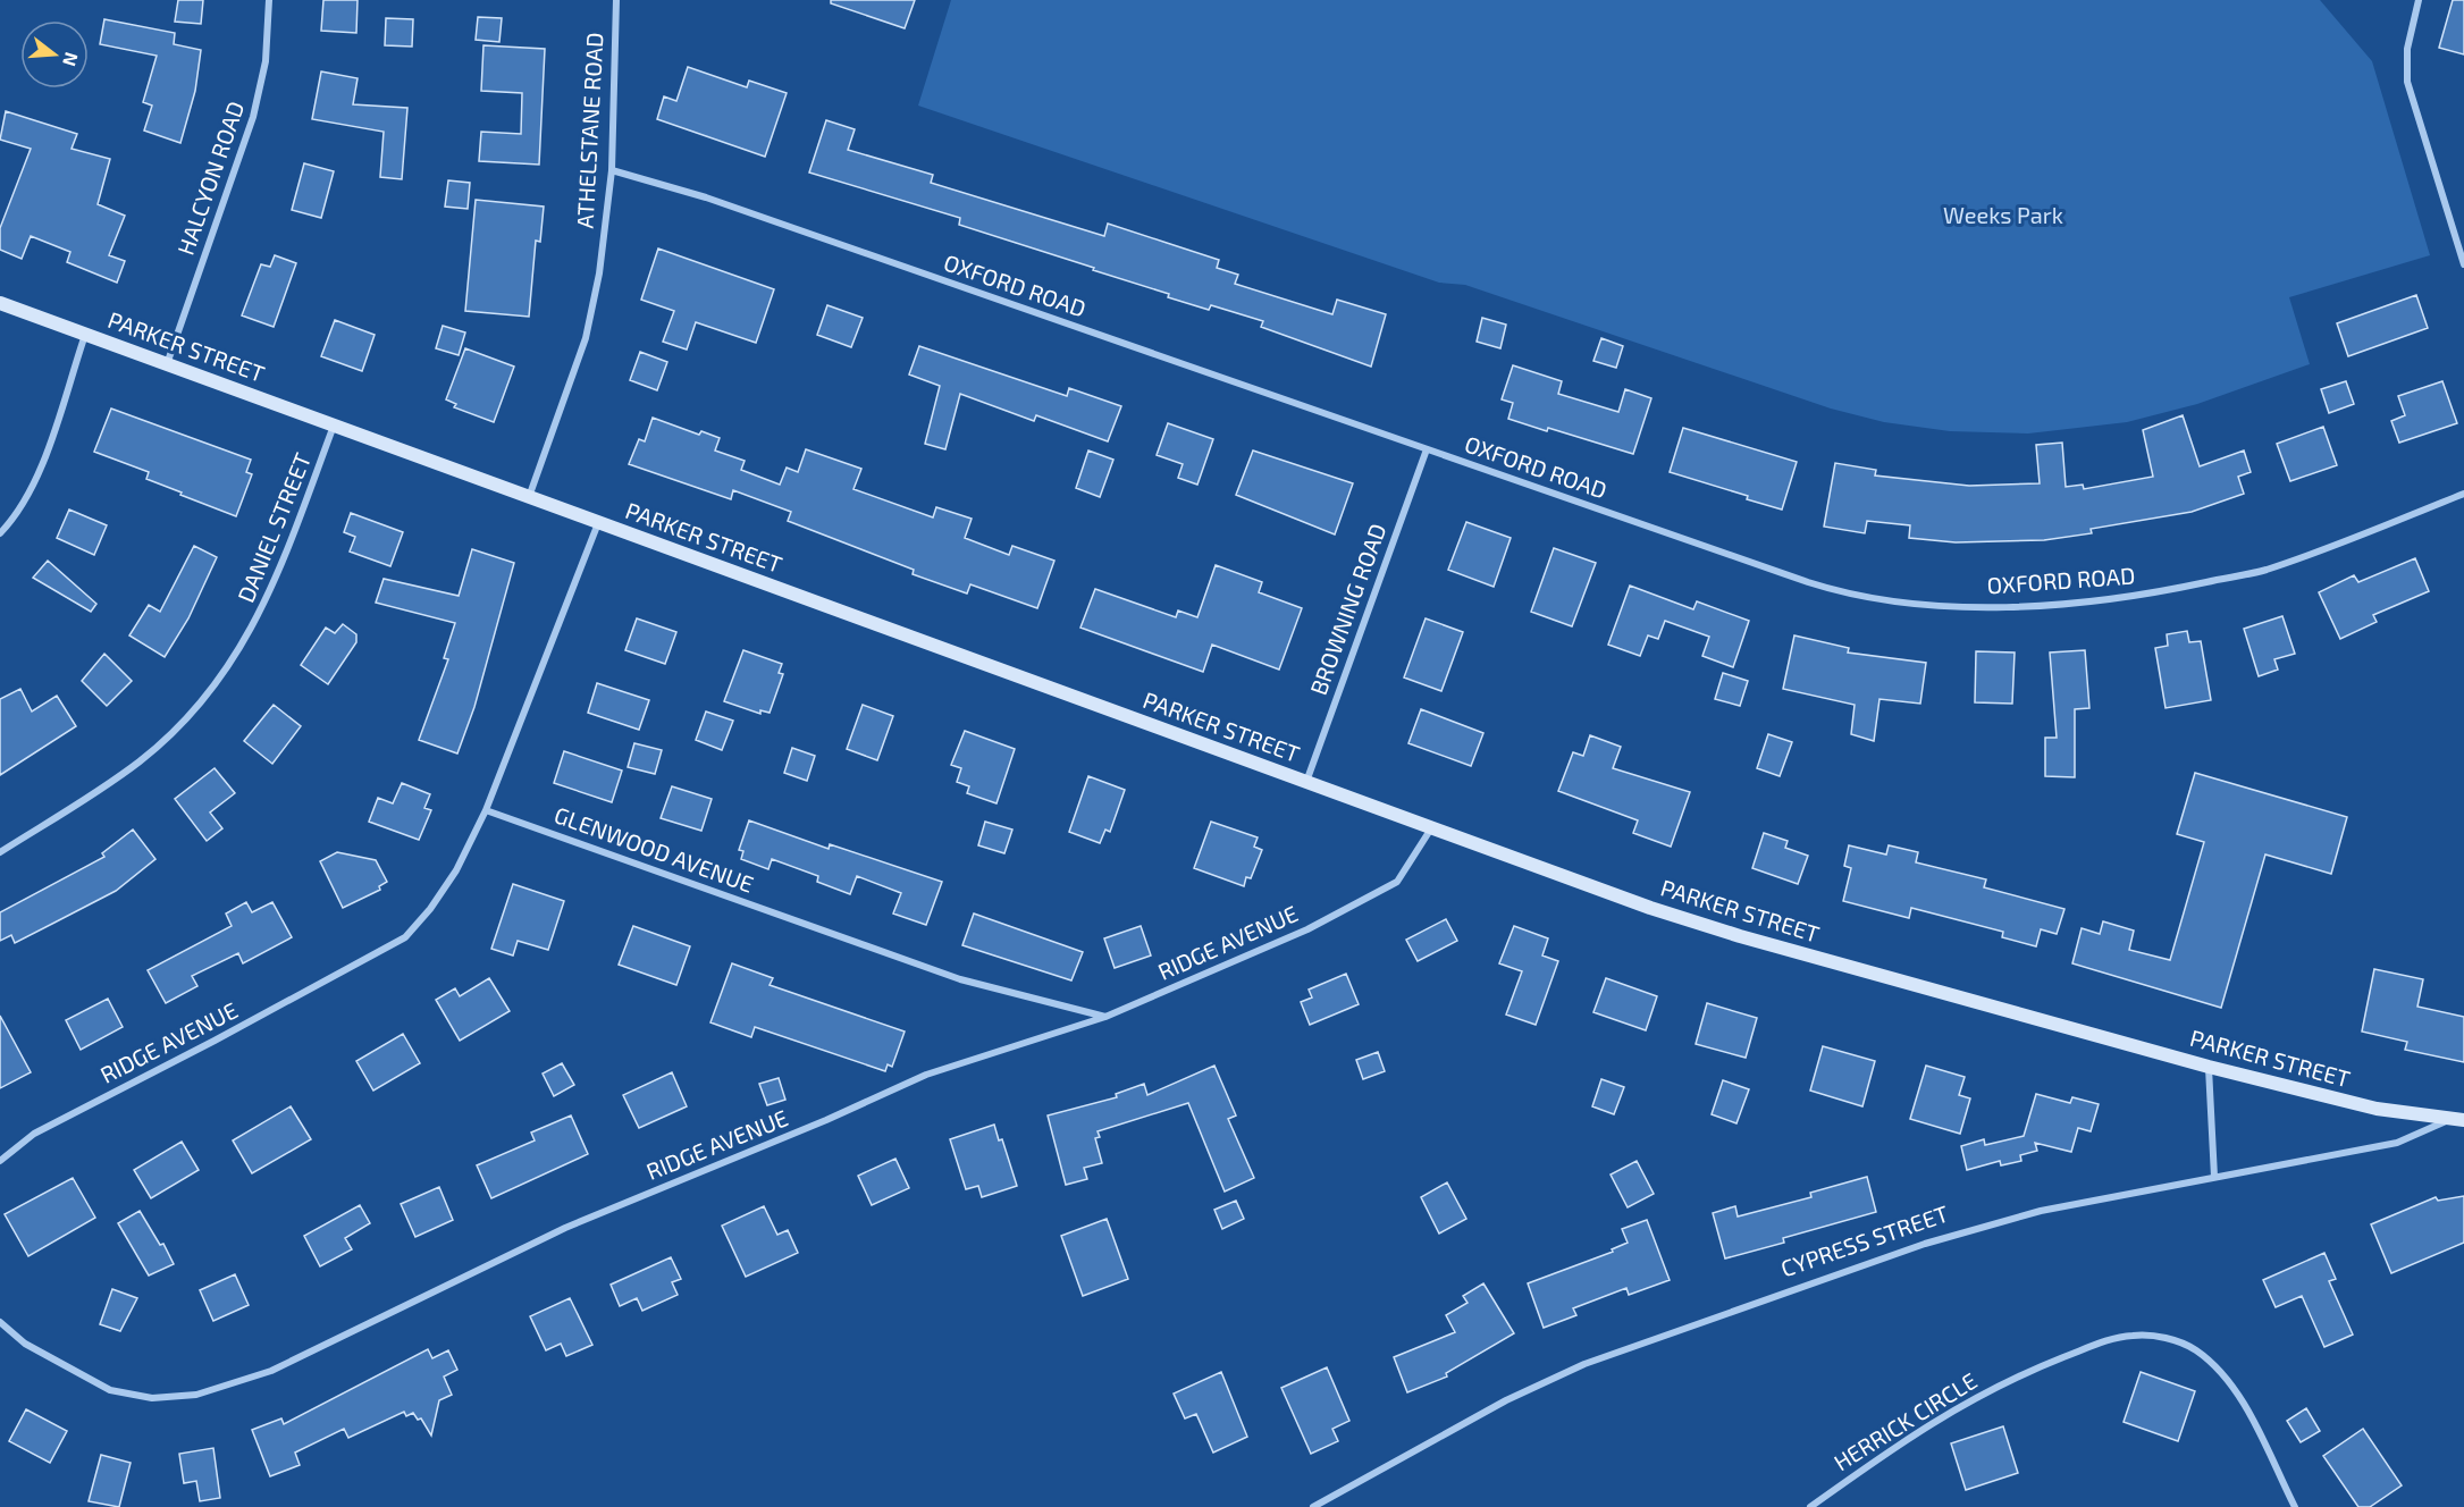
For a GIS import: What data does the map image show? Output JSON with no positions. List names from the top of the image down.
{
  "streets": {
    "main road": ["PARKER STREET"],
    "street": [
      "ATHELSTANE ROAD",
      "HALCYON ROAD",
      "OXFORD ROAD",
      "DANIEL STREET",
      "BROWNING ROAD",
      "GLENWOOD AVENUE",
      "RIDGE AVENUE",
      "CYPRESS STREET",
      "HERRICK CIRCLE"
    ]
  },
  "crossings": [
    ["ATHELSTANE ROAD", "OXFORD ROAD"],
    ["ATHELSTANE ROAD", "PARKER STREET"],
    ["HALCYON ROAD", "PARKER STREET"],
    ["OXFORD ROAD", "BROWNING ROAD"],
    ["PARKER STREET", "DANIEL STREET"],
    ["PARKER STREET", "BROWNING ROAD"],
    ["PARKER STREET", "RIDGE AVENUE"],
    ["PARKER STREET", "CYPRESS STREET"],
    ["GLENWOOD AVENUE", "RIDGE AVENUE"]
  ],
  "parks": ["Weeks Park"],
  "north": "right"
}
